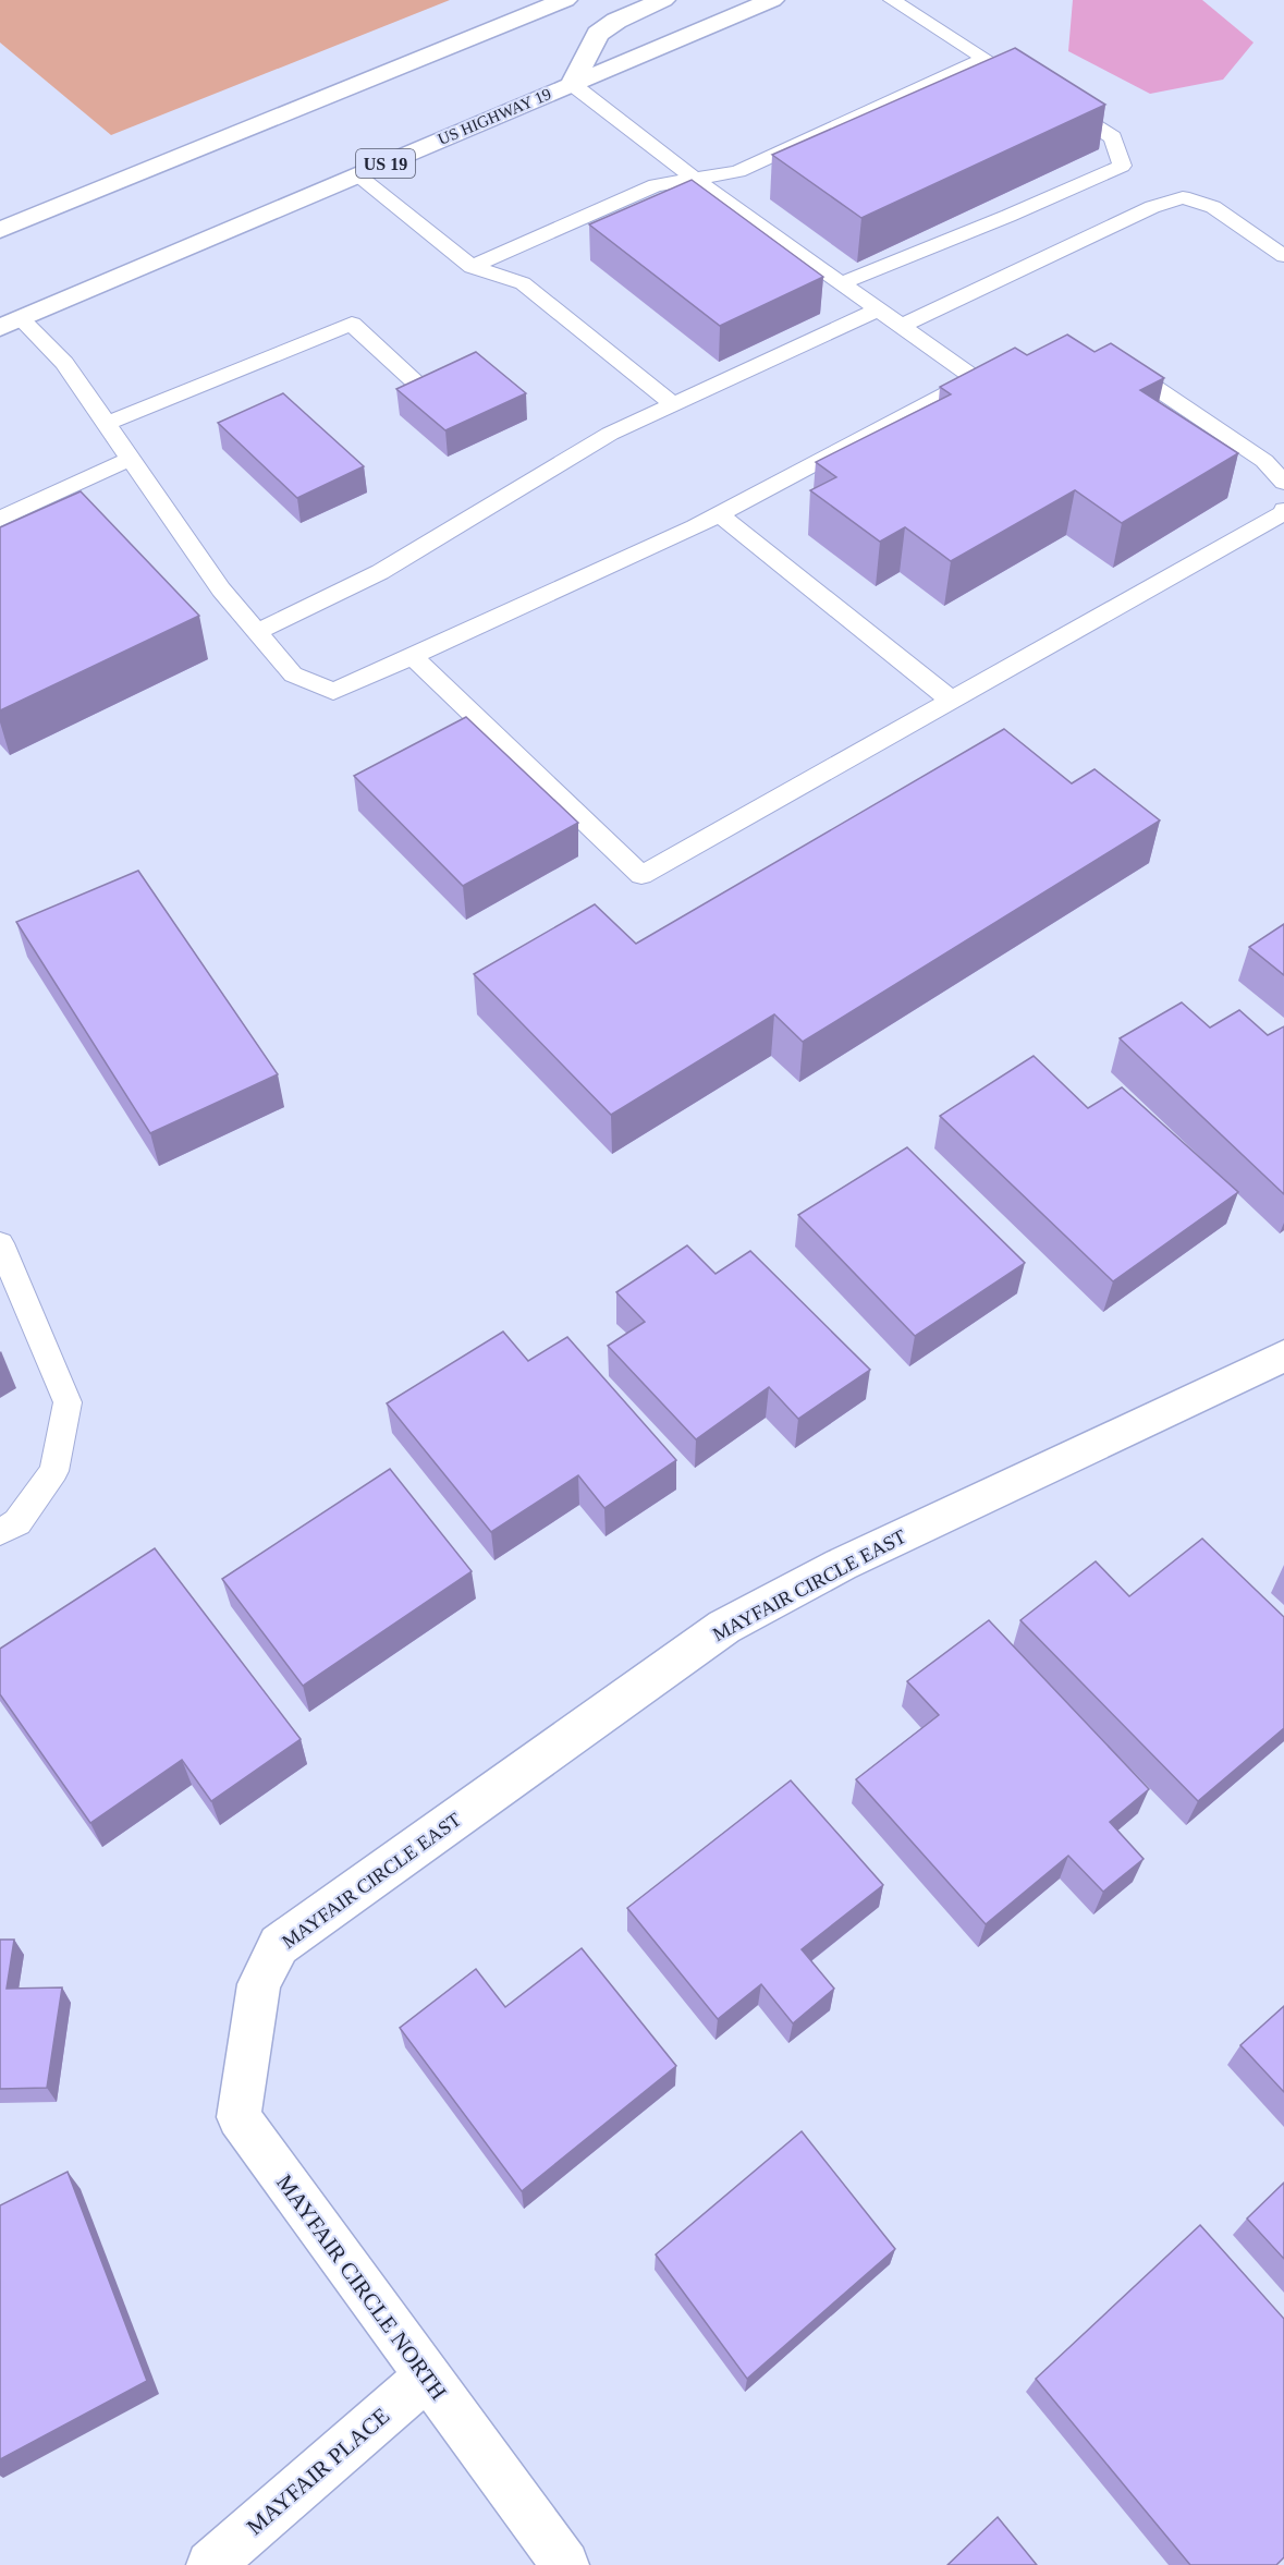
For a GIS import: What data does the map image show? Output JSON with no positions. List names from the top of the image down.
{
  "streets": {
    "main road": [
      "US HIGHWAY 19",
      "US 19",
      "MAYFAIR CIRCLE EAST",
      "MAYFAIR CIRCLE NORTH",
      "MAYFAIR PLACE"
    ]
  },
  "crossings": [
    ["MAYFAIR CIRCLE EAST", "MAYFAIR CIRCLE NORTH"],
    ["MAYFAIR CIRCLE NORTH", "MAYFAIR PLACE"]
  ]
}
